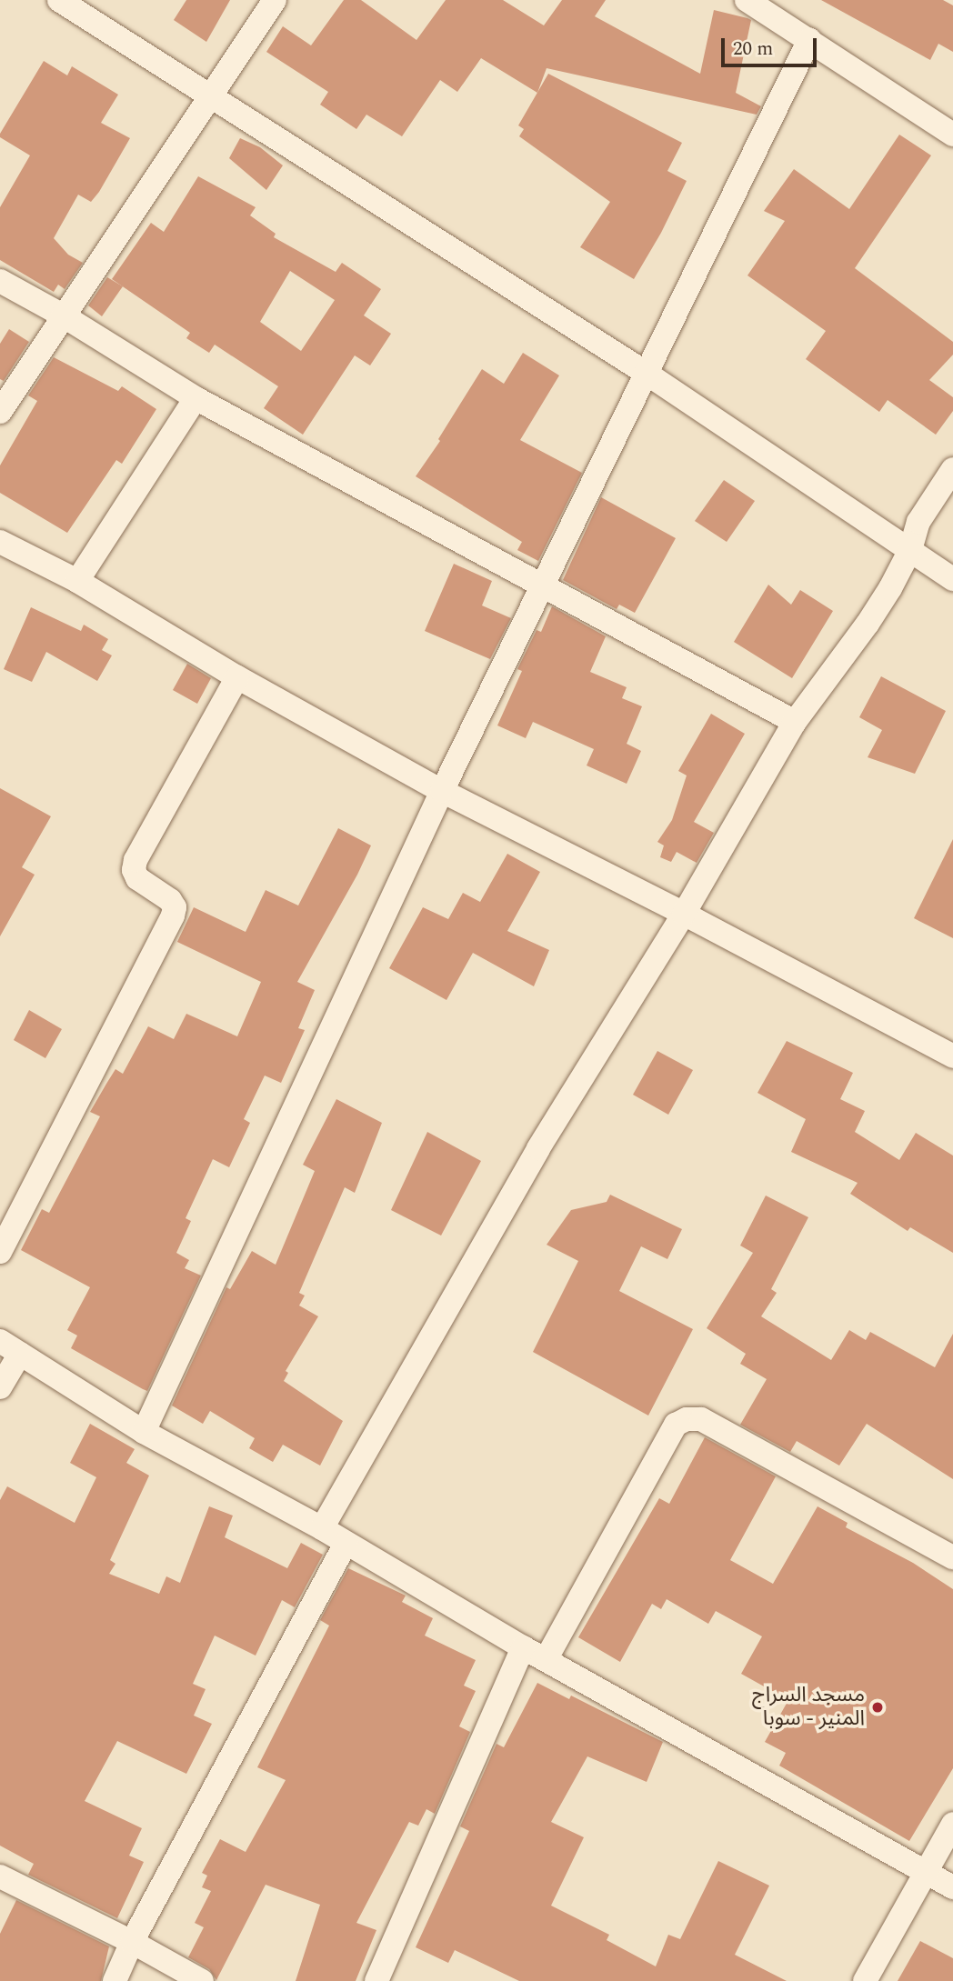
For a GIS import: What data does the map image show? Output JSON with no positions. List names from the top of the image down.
{
  "places": ["مسجد السراج المنير - سوبا"],
  "scale_bar": "20 m"
}
